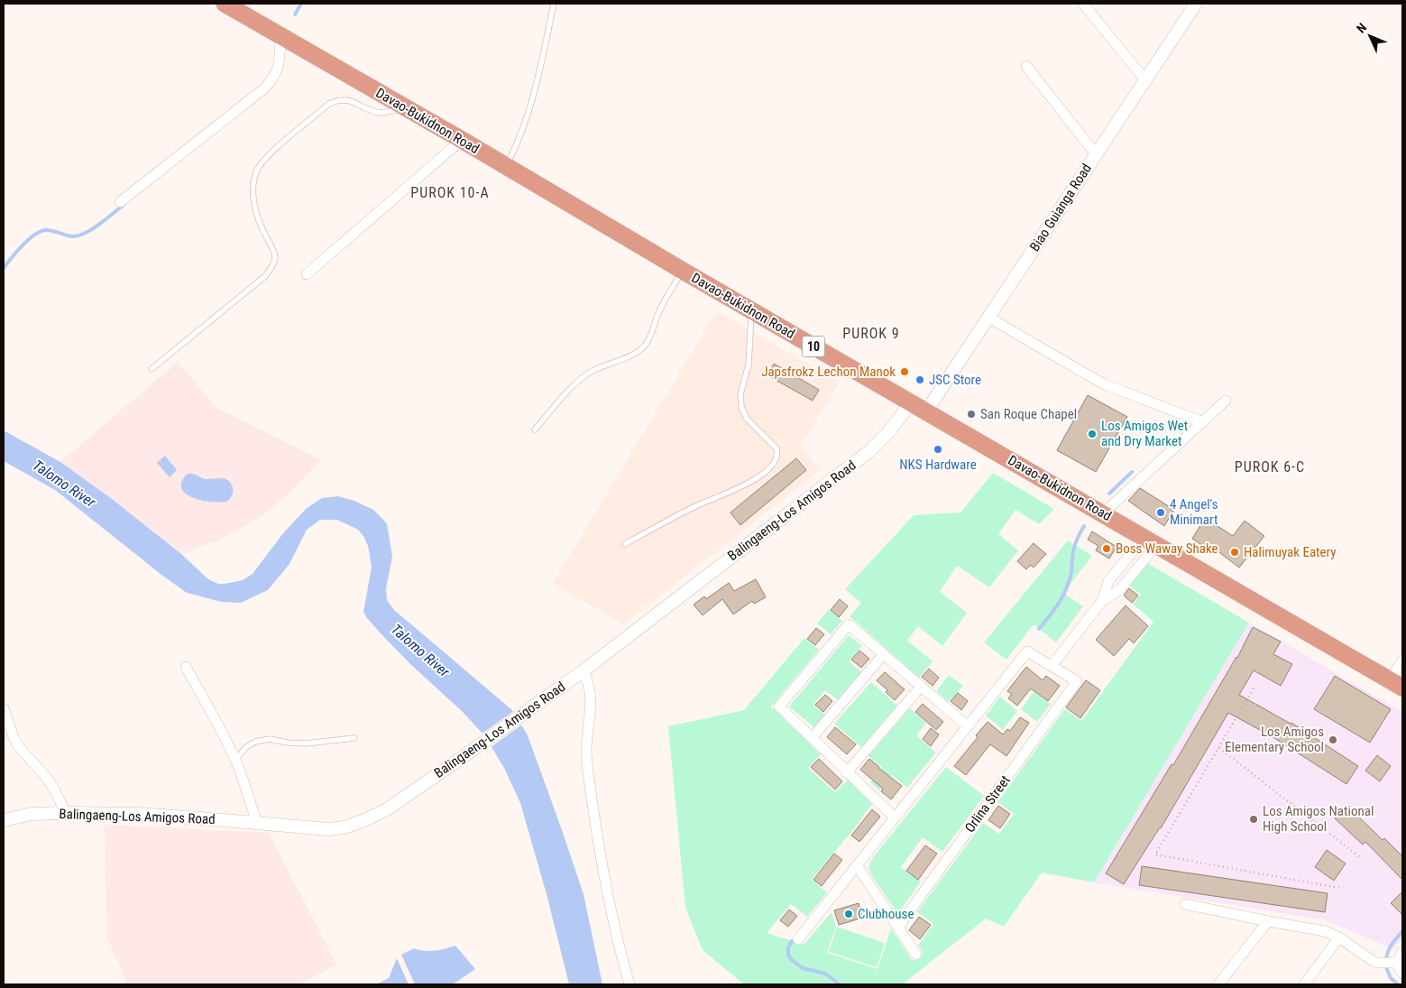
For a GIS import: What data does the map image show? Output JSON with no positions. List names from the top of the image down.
{
  "streets": {
    "highway": ["Davao-Bukidnon Road", "10"],
    "street": ["Biao Guianga Road", "Balingaeng-Los Amigos Road", "Orlina Street"]
  },
  "crossings": [
    ["Davao-Bukidnon Road", "Biao Guianga Road"],
    ["Davao-Bukidnon Road", "Balingaeng-Los Amigos Road"]
  ],
  "districts": ["PUROK 10-A", "PUROK 9", "PUROK 6-C"],
  "water": ["Talomo River"],
  "places": [
    "Japsfrokz Lechon Manok",
    "JSC Store",
    "San Roque Chapel",
    "Los Amigos Wet and Dry Market",
    "NKS Hardware",
    "4 Angel's Minimart",
    "Boss Waway Shake",
    "Halimuyak Eatery",
    "Los Amigos Elementary School",
    "Los Amigos National High School",
    "Clubhouse"
  ],
  "north": "top left"
}
